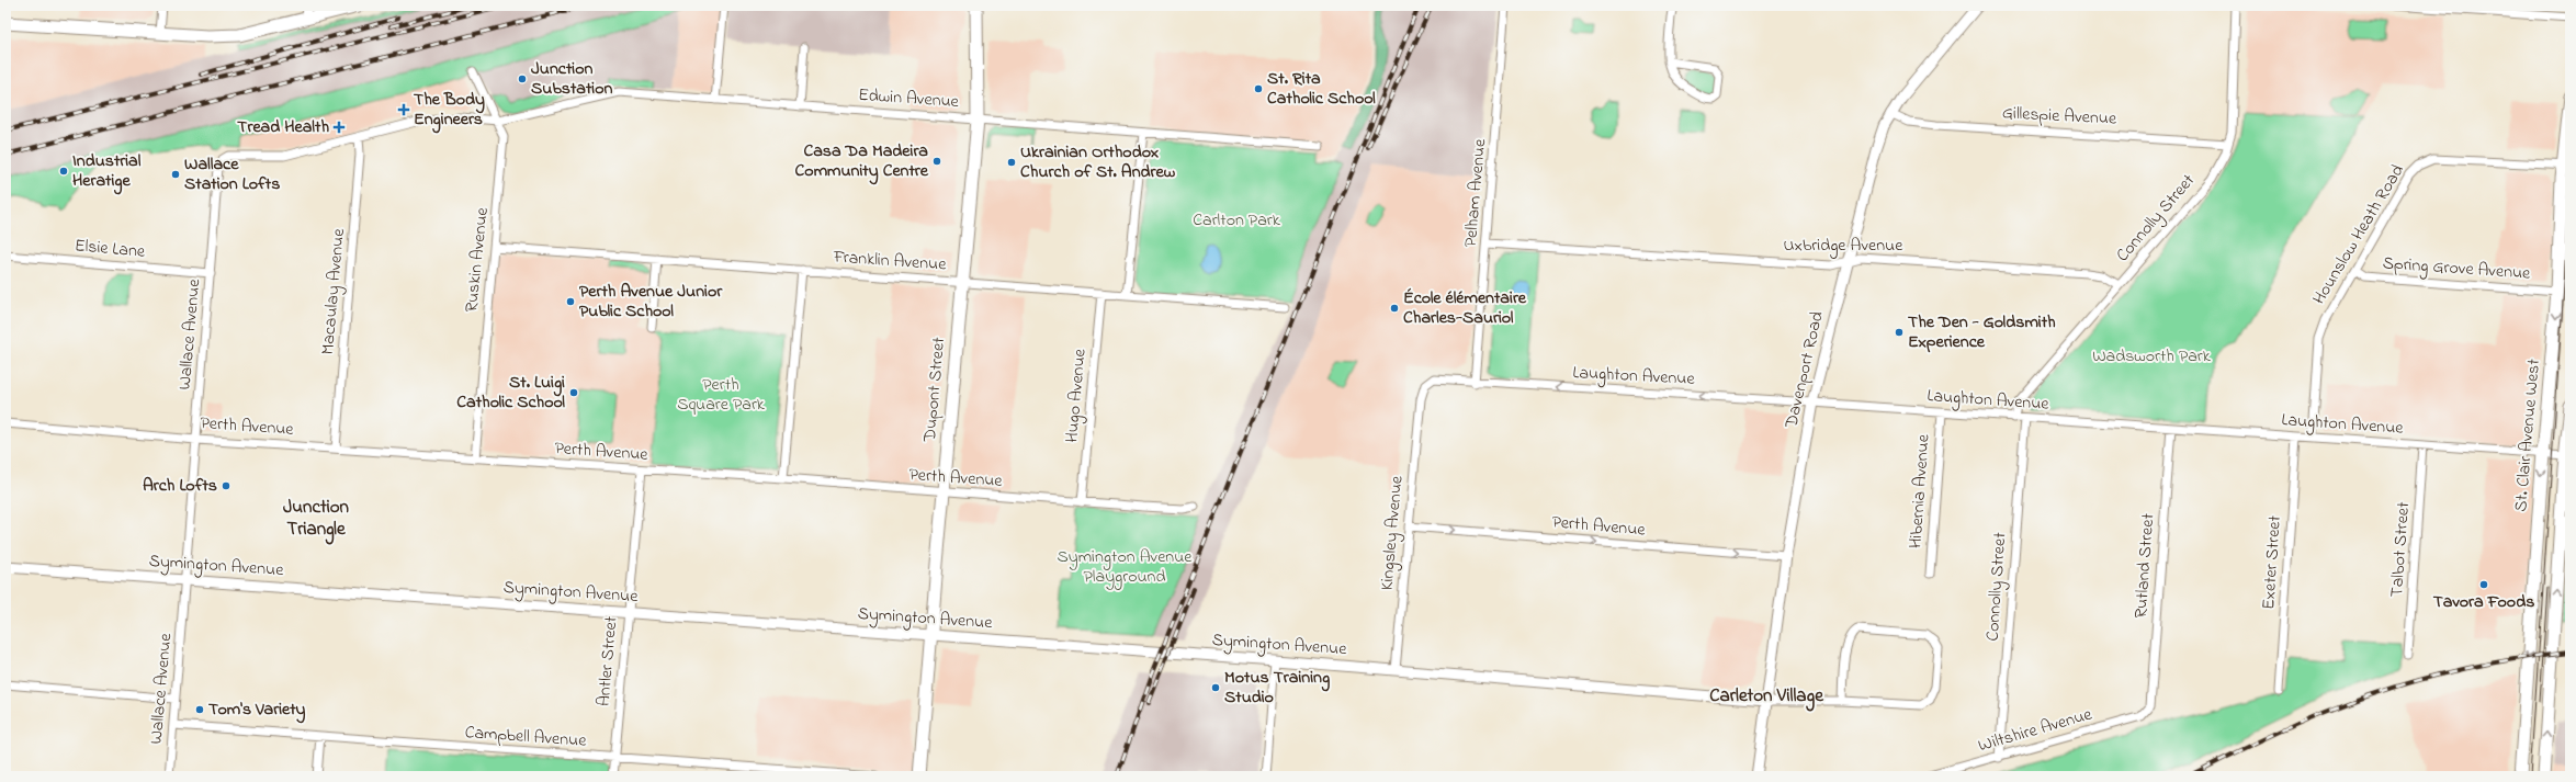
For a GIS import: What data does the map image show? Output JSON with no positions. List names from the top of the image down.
{
  "streets": {
    "main road": ["Dupont Street", "St. Clair Avenue West"],
    "street": [
      "Edwin Avenue",
      "Gillespie Avenue",
      "Pelham Avenue",
      "Connolly Street",
      "Hounslow Heath Road",
      "Uxbridge Avenue",
      "Elsie Lane",
      "Ruskin Avenue",
      "Franklin Avenue",
      "Spring Grove Avenue",
      "Macaulay Avenue",
      "Wallace Avenue",
      "Davenport Road",
      "Laughton Avenue",
      "Hugo Avenue",
      "Perth Avenue",
      "Hibernia Avenue",
      "Kingsley Avenue",
      "Talbot Street",
      "Exeter Street",
      "Symington Avenue",
      "Rutland Street",
      "Antler Street",
      "Wiltshire Avenue",
      "Campbell Avenue"
    ]
  },
  "crossings": [
    ["Edwin Avenue", "Ruskin Avenue"],
    ["Edwin Avenue", "Macaulay Avenue"],
    ["Edwin Avenue", "Wallace Avenue"],
    ["Edwin Avenue", "Dupont Street"],
    ["Gillespie Avenue", "Connolly Street"],
    ["Gillespie Avenue", "Davenport Road"],
    ["Pelham Avenue", "Uxbridge Avenue"],
    ["Pelham Avenue", "Laughton Avenue"],
    ["Connolly Street", "Uxbridge Avenue"],
    ["Connolly Street", "Laughton Avenue"],
    ["Connolly Street", "Wiltshire Avenue"],
    ["Hounslow Heath Road", "Spring Grove Avenue"],
    ["Hounslow Heath Road", "Laughton Avenue"],
    ["Hounslow Heath Road", "St. Clair Avenue West"],
    ["Uxbridge Avenue", "Davenport Road"],
    ["Elsie Lane", "Wallace Avenue"],
    ["Ruskin Avenue", "Franklin Avenue"],
    ["Ruskin Avenue", "Perth Avenue"],
    ["Franklin Avenue", "Dupont Street"],
    ["Franklin Avenue", "Hugo Avenue"],
    ["Spring Grove Avenue", "St. Clair Avenue West"],
    ["Macaulay Avenue", "Perth Avenue"],
    ["Wallace Avenue", "Perth Avenue"],
    ["Wallace Avenue", "Symington Avenue"],
    ["Wallace Avenue", "Campbell Avenue"],
    ["Davenport Road", "Laughton Avenue"],
    ["Davenport Road", "Perth Avenue"],
    ["Davenport Road", "Symington Avenue"],
    ["Laughton Avenue", "St. Clair Avenue West"],
    ["Laughton Avenue", "Hibernia Avenue"],
    ["Laughton Avenue", "Kingsley Avenue"],
    ["Laughton Avenue", "Talbot Street"],
    ["Laughton Avenue", "Exeter Street"],
    ["Laughton Avenue", "Rutland Street"],
    ["Dupont Street", "Perth Avenue"],
    ["Dupont Street", "Symington Avenue"],
    ["Hugo Avenue", "Perth Avenue"],
    ["Perth Avenue", "Kingsley Avenue"],
    ["Perth Avenue", "Antler Street"],
    ["Kingsley Avenue", "Symington Avenue"],
    ["Symington Avenue", "Antler Street"],
    ["Rutland Street", "Wiltshire Avenue"],
    ["Antler Street", "Campbell Avenue"]
  ],
  "districts": ["Junction Triangle", "Carleton Village"],
  "parks": [
    "Carlton Park",
    "Wadsworth Park",
    "Perth Square Park",
    "Symington Avenue Playground"
  ],
  "places": {
    "other": [
      "Junction Substation",
      "St. Rita Catholic School",
      "Casa Da Madeira Community Centre",
      "Ukrainian Orthodox Church of St. Andrew",
      "Industrial Heratige",
      "Wallace Station Lofts",
      "Perth Avenue Junior Public School",
      "École élémentaire Charles-Sauriol",
      "The Den - Goldsmith Experience",
      "St. Luigi Catholic School",
      "Arch Lofts",
      "Tavora Foods",
      "Motus Training Studio",
      "Tom's Variety"
    ],
    "health": ["The Body Engineers", "Tread Health"]
  }
}
